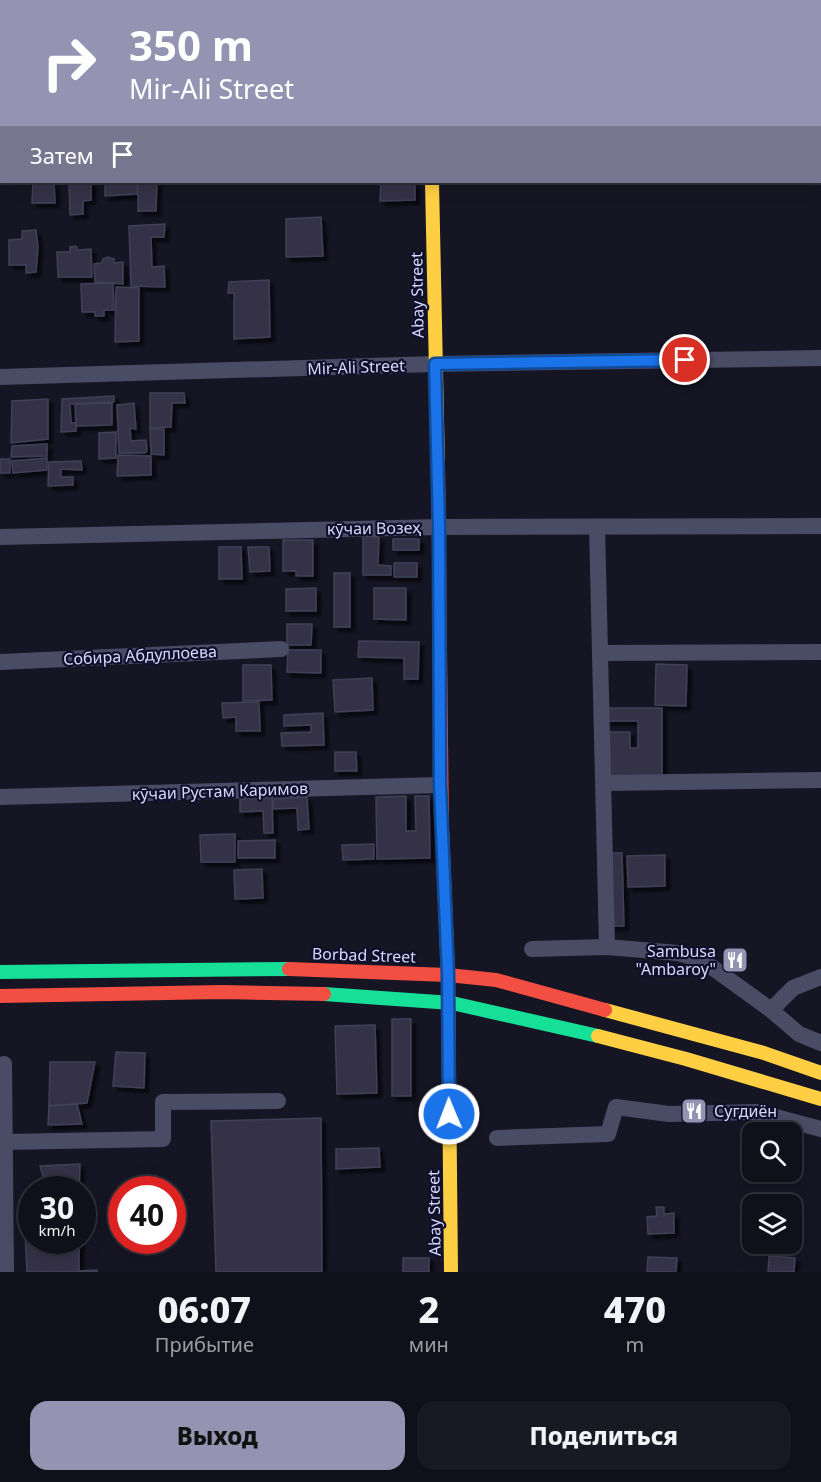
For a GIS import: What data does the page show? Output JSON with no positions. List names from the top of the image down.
{
  "streets": {
    "main road": ["Abay Street", "Borbad Street"],
    "street": [
      "Mir-Ali Street",
      "кӯчаи Возеҳ",
      "Собира Абдуллоева",
      "кӯчаи Рустам Каримов"
    ]
  },
  "crossings": [
    ["Abay Street", "Mir-Ali Street"],
    ["Abay Street", "кӯчаи Возеҳ"],
    ["Abay Street", "кӯчаи Рустам Каримов"],
    ["Abay Street", "Borbad Street"]
  ],
  "places": {
    "restaurant": ["Sambusa \"Ambaroy\"", "Сугдиён"]
  },
  "page": {
    "turn": ["350 m", "Mir-Ali Street"],
    "then": "Затем",
    "speed": "30 km/h",
    "limit": "40",
    "eta": [
      "06:07",
      "Прибытие",
      "2",
      "мин",
      "470",
      "m"
    ],
    "buttons": ["Выход", "Поделиться"]
  }
}
